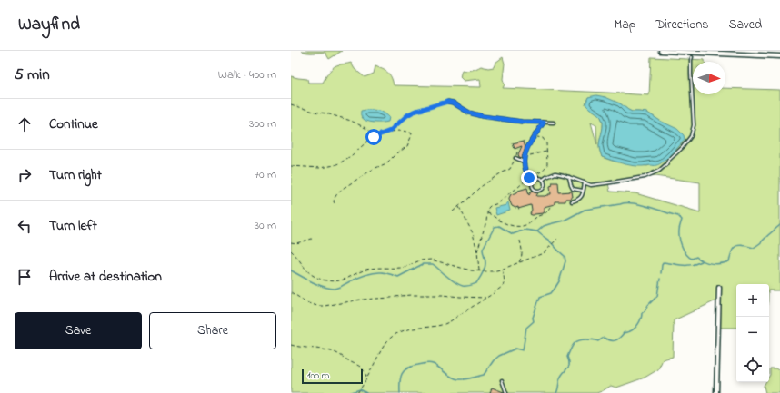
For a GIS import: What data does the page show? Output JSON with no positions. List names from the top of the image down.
{
  "scale_bar": "100 m",
  "north": "right",
  "page": {
    "header": "Wayfind",
    "nav": ["Map", "Directions", "Saved"],
    "heading": ["5 min", "Walk · 400 m"],
    "list": [
      ["Continue", "300 m"],
      ["Turn right", "70 m"],
      ["Turn left", "30 m"],
      "Arrive at destination"
    ],
    "map_buttons": ["+", "−"],
    "buttons": ["Save", "Share"],
    "scale": "100 m"
  }
}
